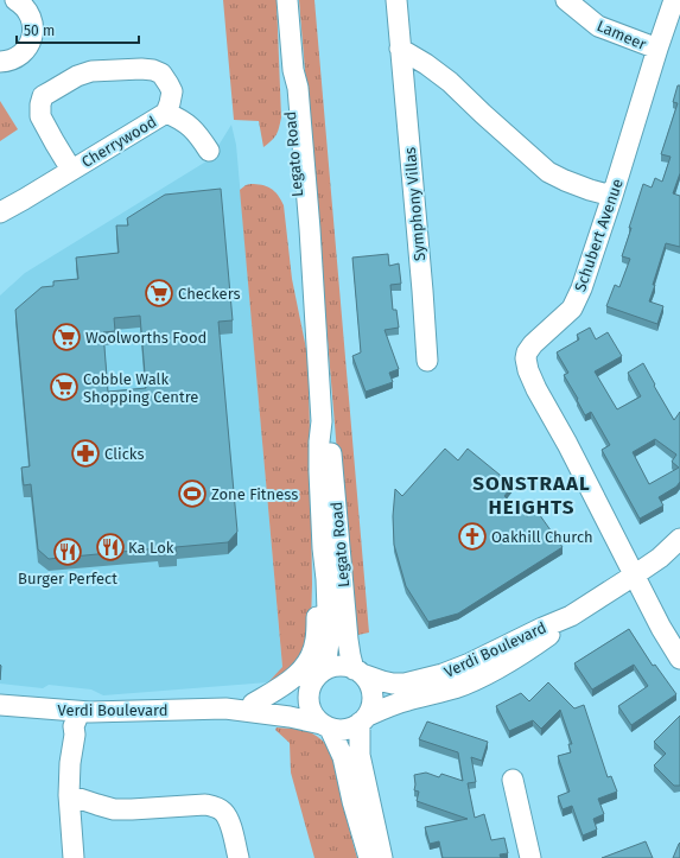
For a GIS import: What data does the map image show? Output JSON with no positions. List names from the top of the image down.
{
  "streets": {
    "street": [
      "Lameer",
      "Cherrywood",
      "Legato Road",
      "Symphony Villas",
      "Schubert Avenue",
      "Verdi Boulevard"
    ]
  },
  "crossings": [
    ["Lameer", "Schubert Avenue"],
    ["Legato Road", "Verdi Boulevard"],
    ["Schubert Avenue", "Verdi Boulevard"]
  ],
  "districts": ["SONSTRAAL HEIGHTS"],
  "places": {
    "supermarket": ["Checkers", "Woolworths Food", "Cobble Walk Shopping Centre"],
    "pharmacy": ["Clicks"],
    "sports": ["Zone Fitness"],
    "church": ["Oakhill Church"],
    "restaurant": ["Ka Lok", "Burger Perfect"]
  },
  "scale_bar": "50 m"
}
